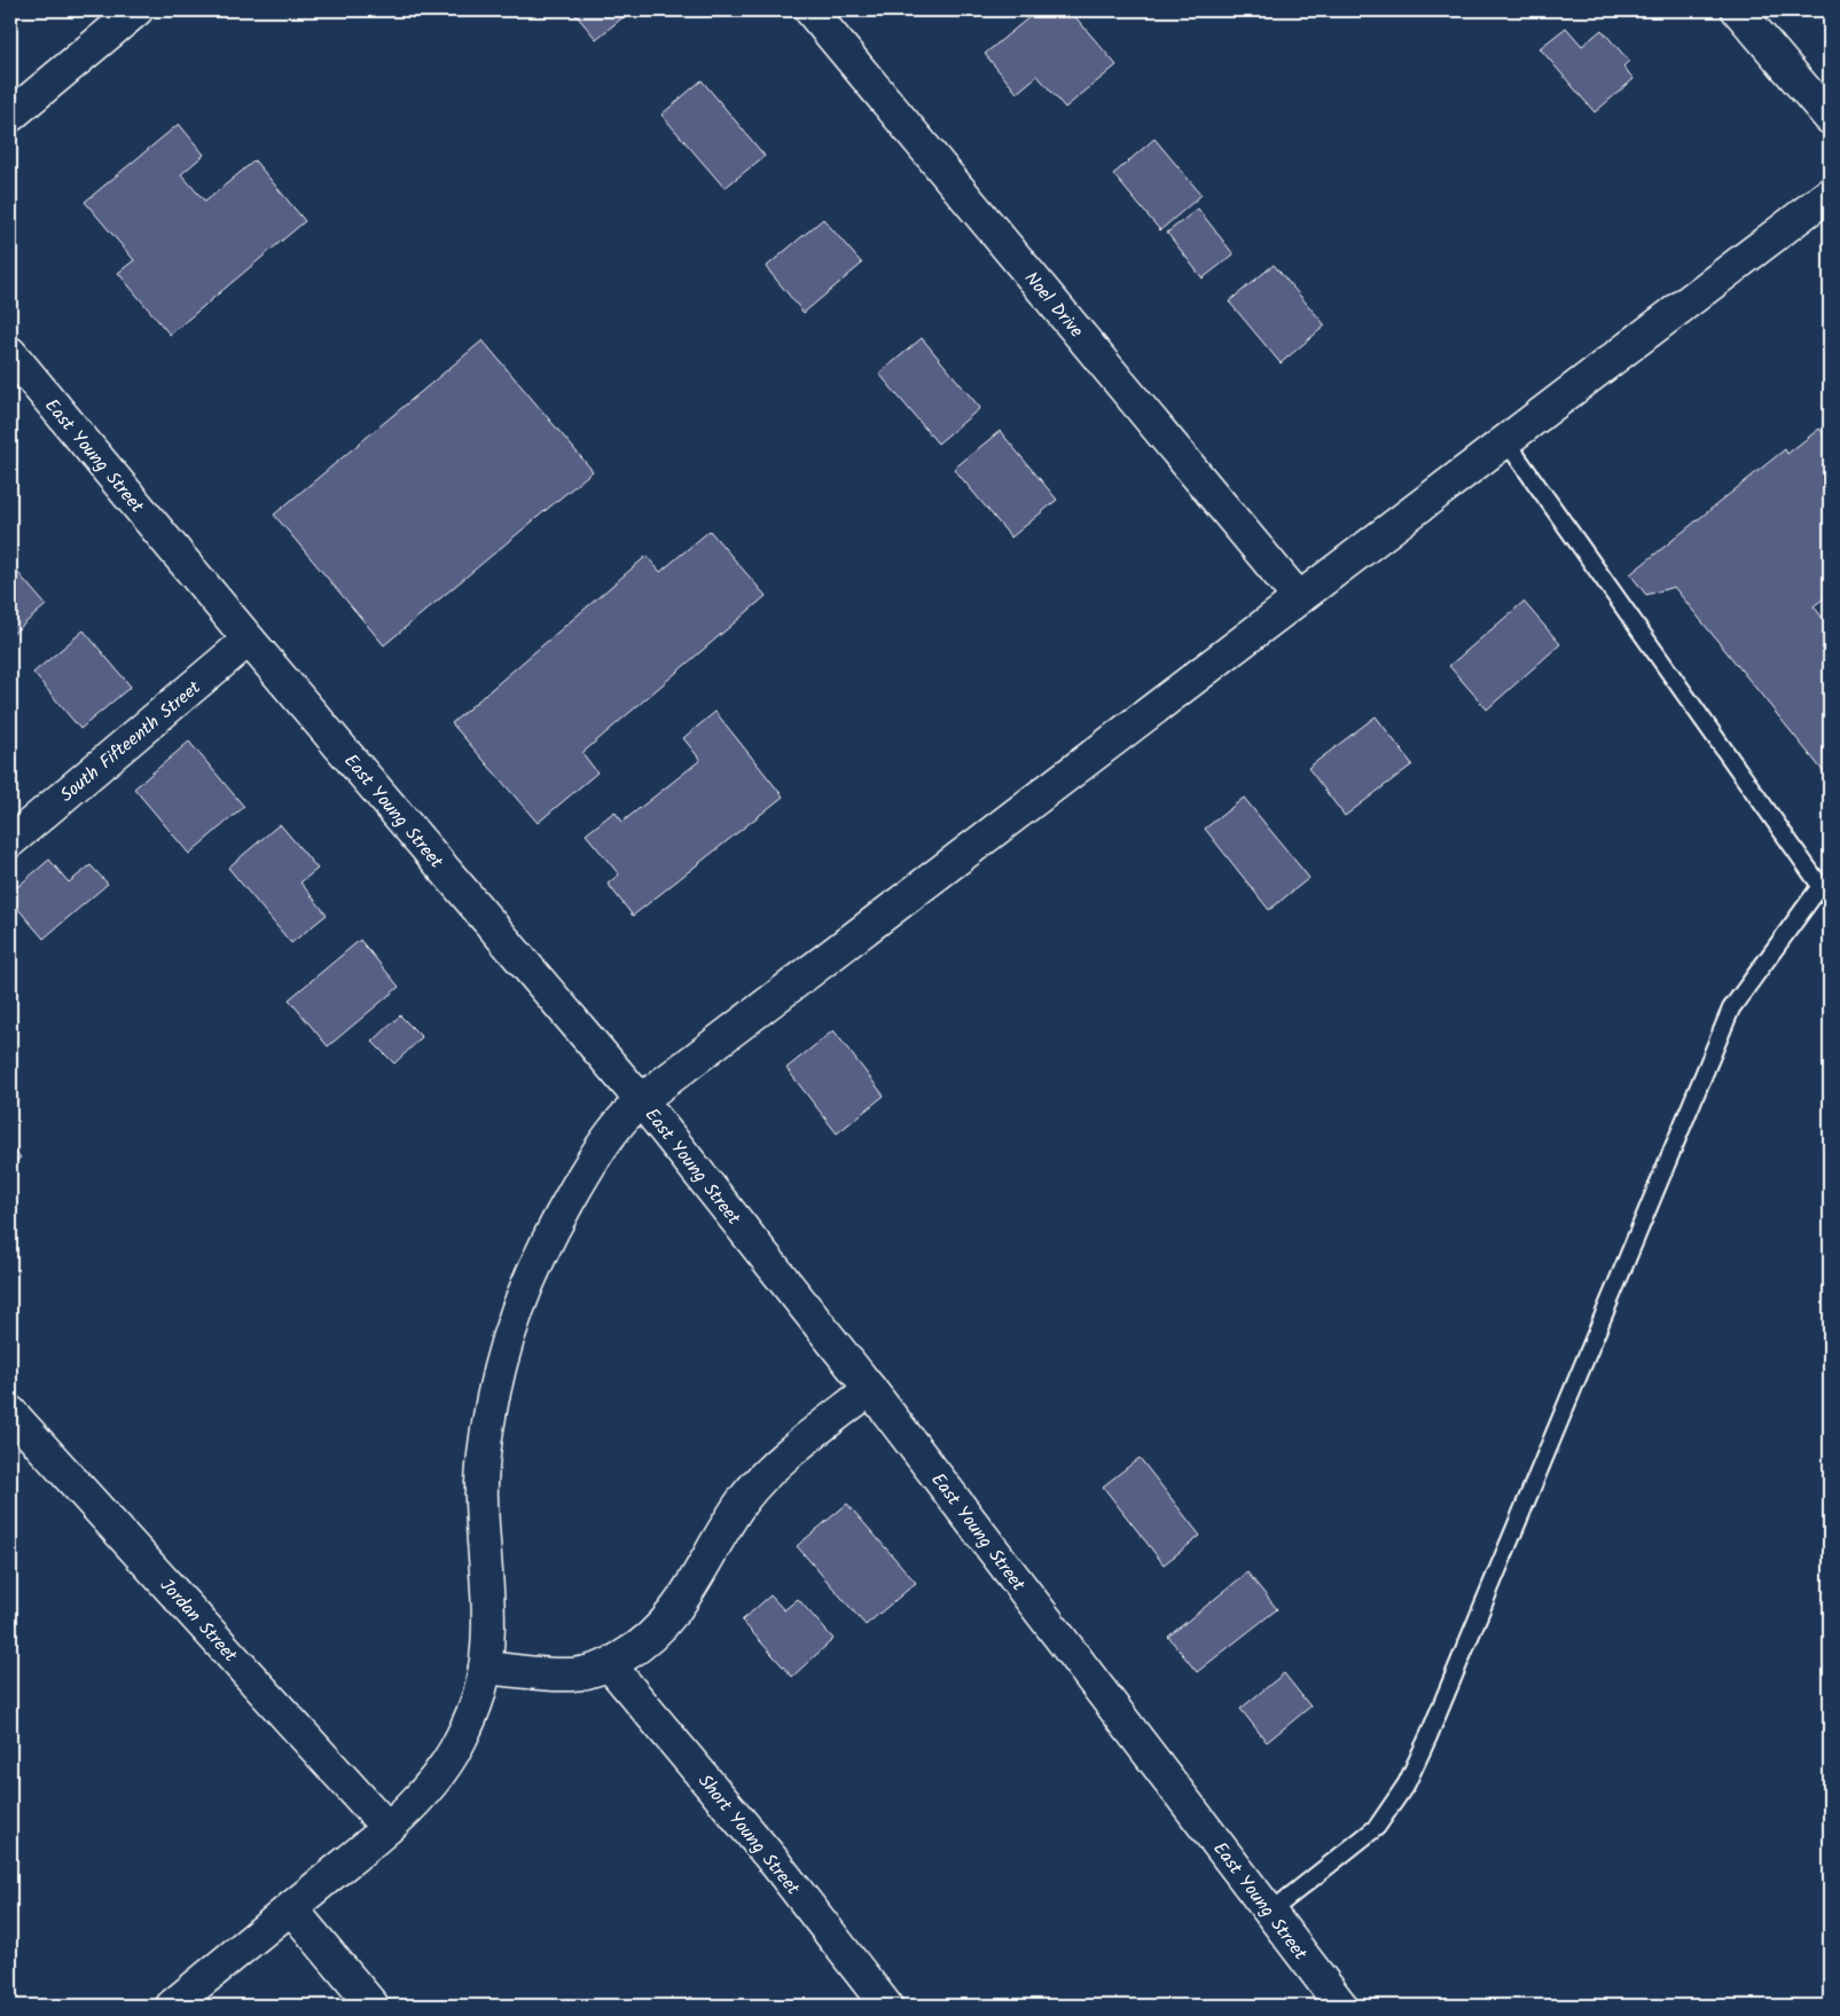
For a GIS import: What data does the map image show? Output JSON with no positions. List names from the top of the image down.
{
  "streets": {
    "street": [
      "Noel Drive",
      "East Young Street",
      "South Fifteenth Street",
      "Jordan Street",
      "Short Young Street"
    ]
  },
  "crossings": [
    ["East Young Street", "South Fifteenth Street"]
  ]
}
